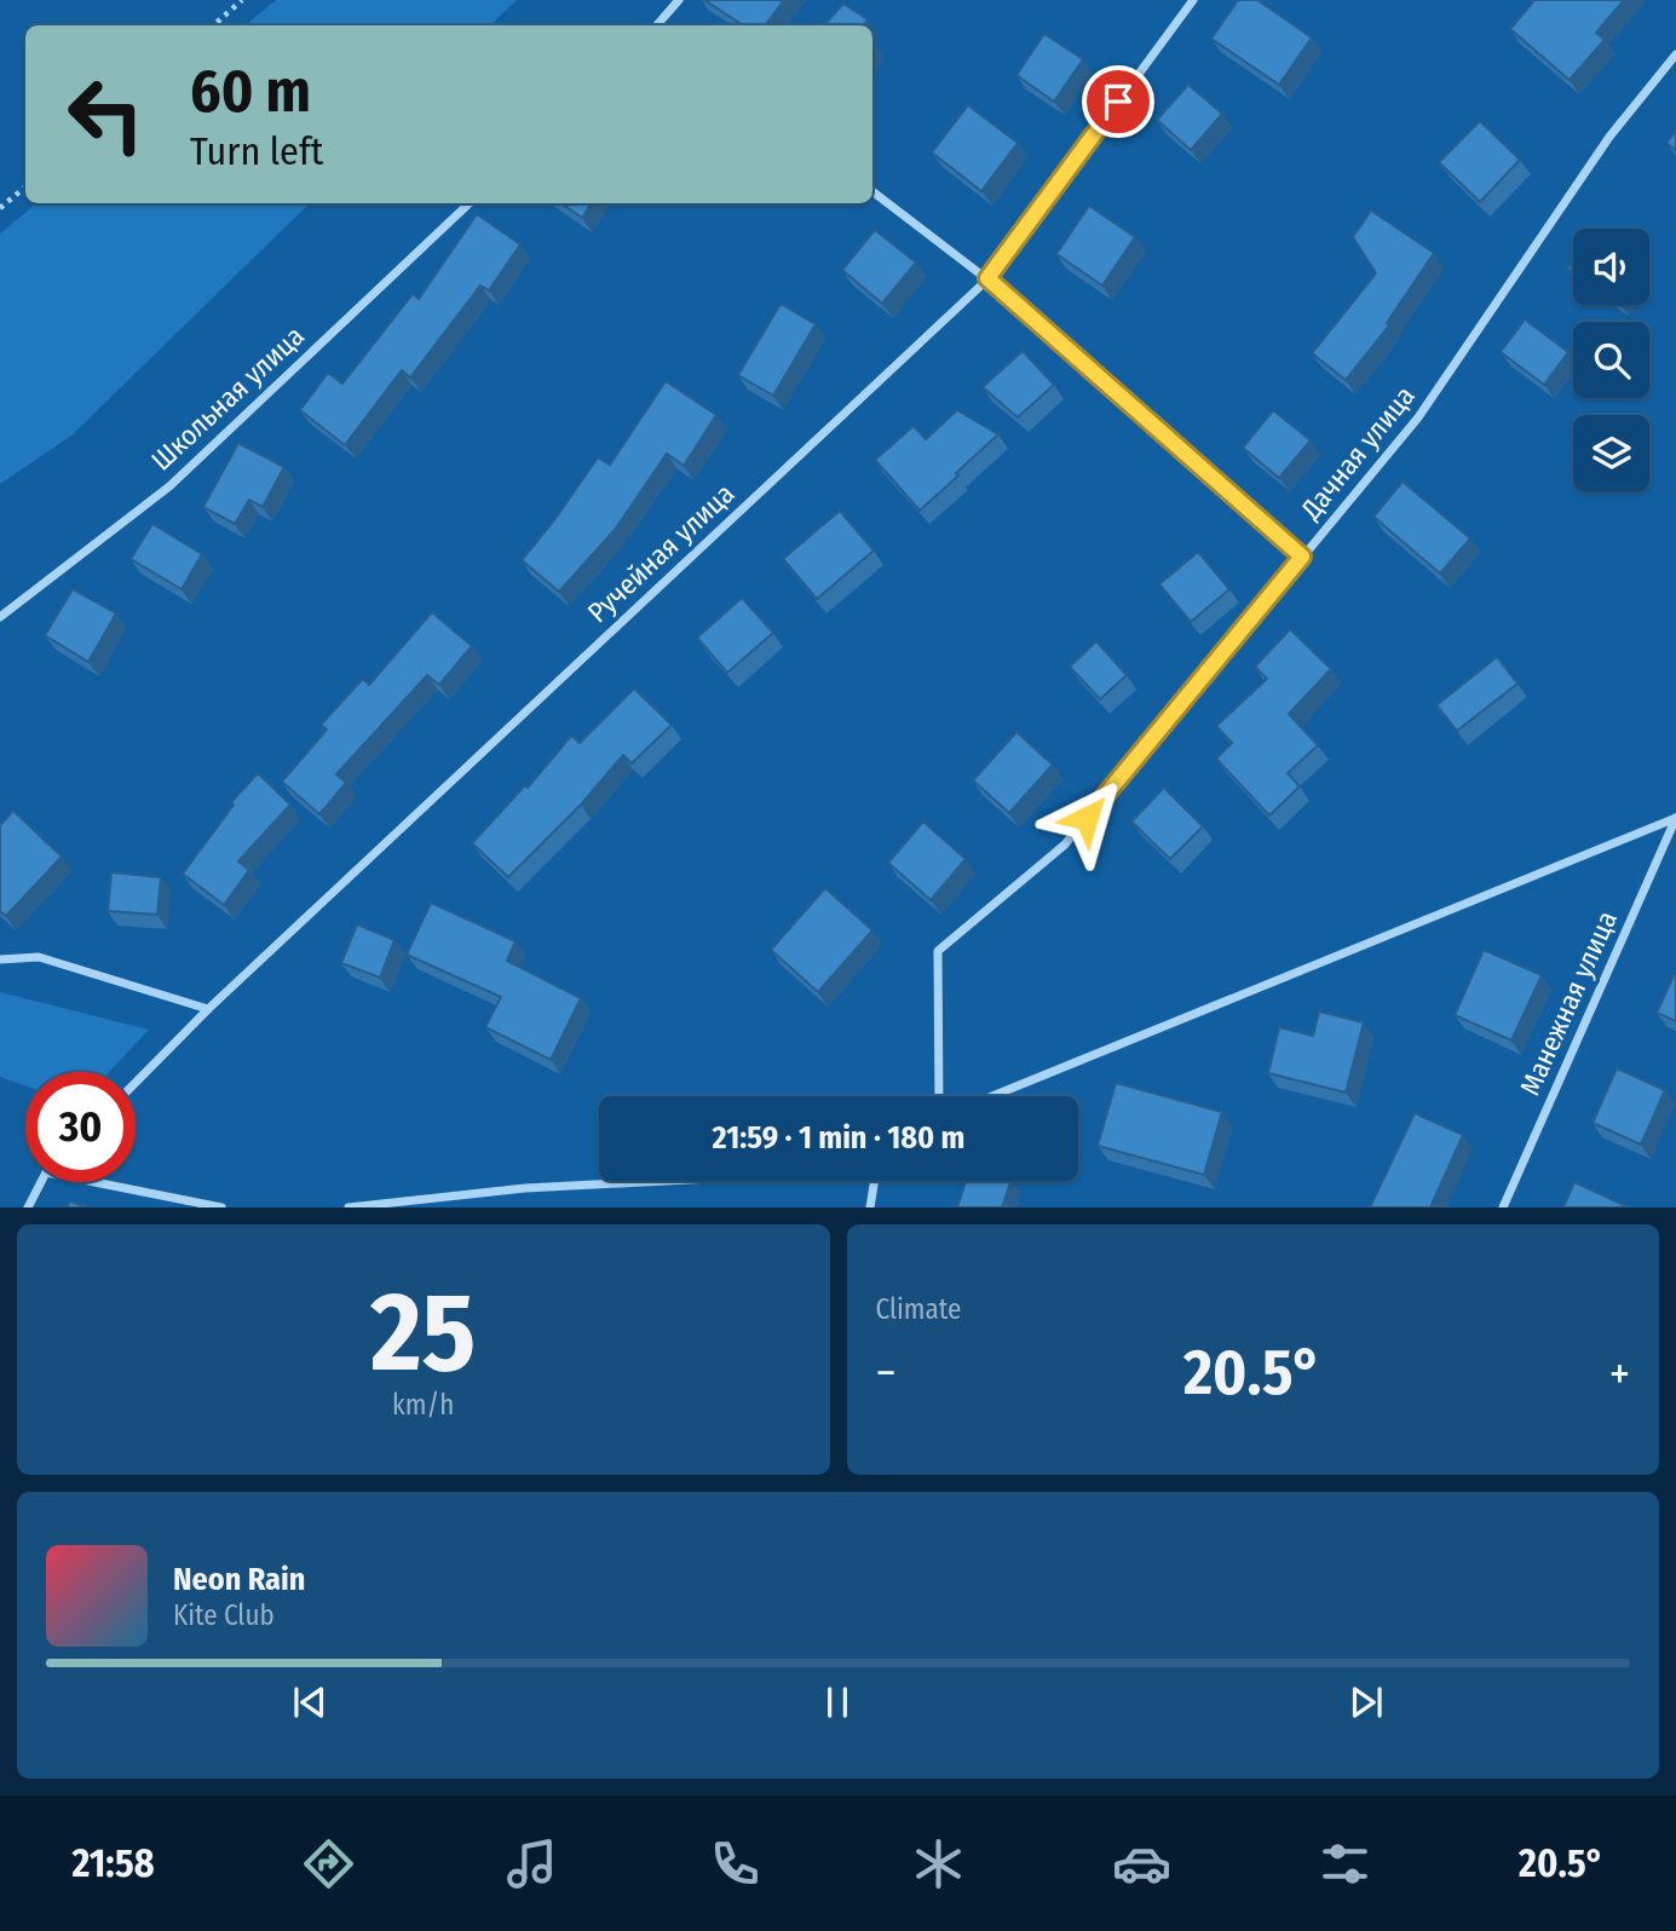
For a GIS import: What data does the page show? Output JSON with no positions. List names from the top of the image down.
{
  "streets": {
    "street": [
      "Школьная улица",
      "Дачная улица",
      "Ручейная улица",
      "Манежная улица"
    ]
  },
  "page": {
    "turn": ["60 m", "Turn left"],
    "limit": "30",
    "trip": "21:59 · 1 min · 180 m",
    "tile": [
      ["25", "km/h"],
      "Climate"
    ],
    "heat": ["−", "20.5°", "+"],
    "song": ["Neon Rain", "Kite Club"],
    "tabs": ["21:58", "20.5°"]
  }
}
